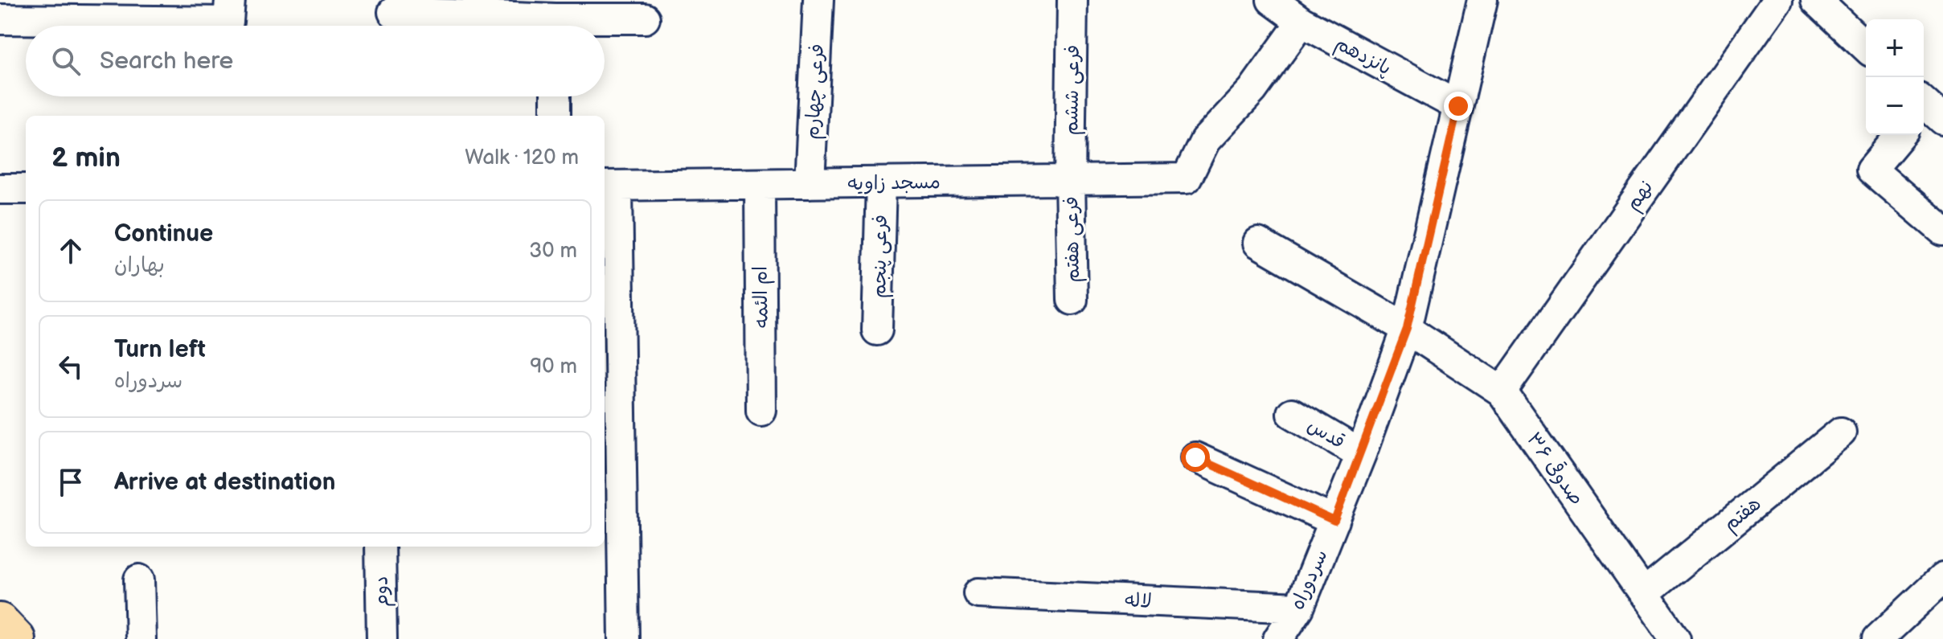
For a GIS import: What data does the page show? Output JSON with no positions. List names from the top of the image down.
{
  "streets": {
    "street": [
      "پانزدهم",
      "فرعی ششم",
      "فرعی چهارم",
      "مسجد زاویه",
      "نهم",
      "فرعی هفتم",
      "فرعی پنجم",
      "ام الئمه",
      "قدس",
      "صدوقی ۳۶",
      "هفتم",
      "سردوراه",
      "دوم",
      "لاله"
    ]
  },
  "crossings": [
    ["پانزدهم", "مسجد زاویه"],
    ["پانزدهم", "سردوراه"],
    ["فرعی ششم", "مسجد زاویه"],
    ["فرعی ششم", "فرعی هفتم"],
    ["فرعی چهارم", "مسجد زاویه"],
    ["مسجد زاویه", "فرعی هفتم"],
    ["مسجد زاویه", "فرعی پنجم"],
    ["مسجد زاویه", "ام الئمه"],
    ["نهم", "صدوقی ۳۶"],
    ["قدس", "سردوراه"],
    ["صدوقی ۳۶", "هفتم"],
    ["صدوقی ۳۶", "سردوراه"],
    ["سردوراه", "لاله"]
  ],
  "page": {
    "map_buttons": ["+", "−"],
    "search": "Search here",
    "heading": ["2 min", "Walk · 120 m"],
    "list": [
      ["Continue", "بهاران", "30 m"],
      ["Turn left", "سردوراه", "90 m"],
      "Arrive at destination"
    ]
  }
}
